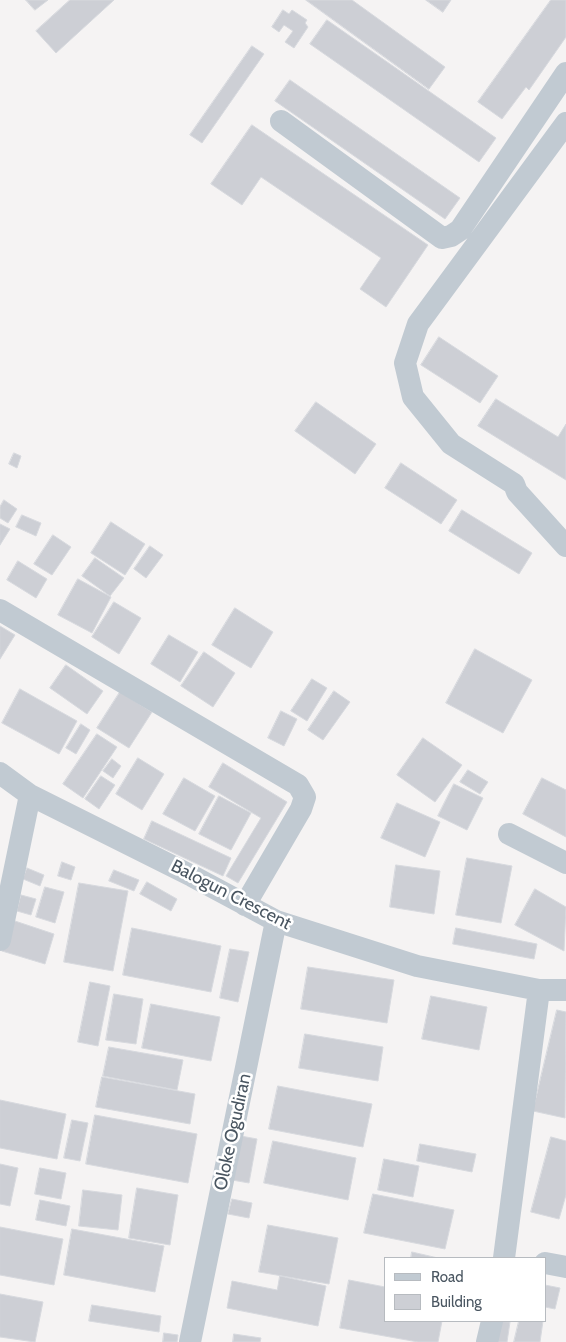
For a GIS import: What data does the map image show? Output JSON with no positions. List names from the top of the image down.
{
  "streets": {
    "street": ["Balogun Crescent", "Oloke Ogudiran"]
  },
  "crossings": [
    ["Balogun Crescent", "Oloke Ogudiran"]
  ],
  "legend": ["Road", "Building"]
}
